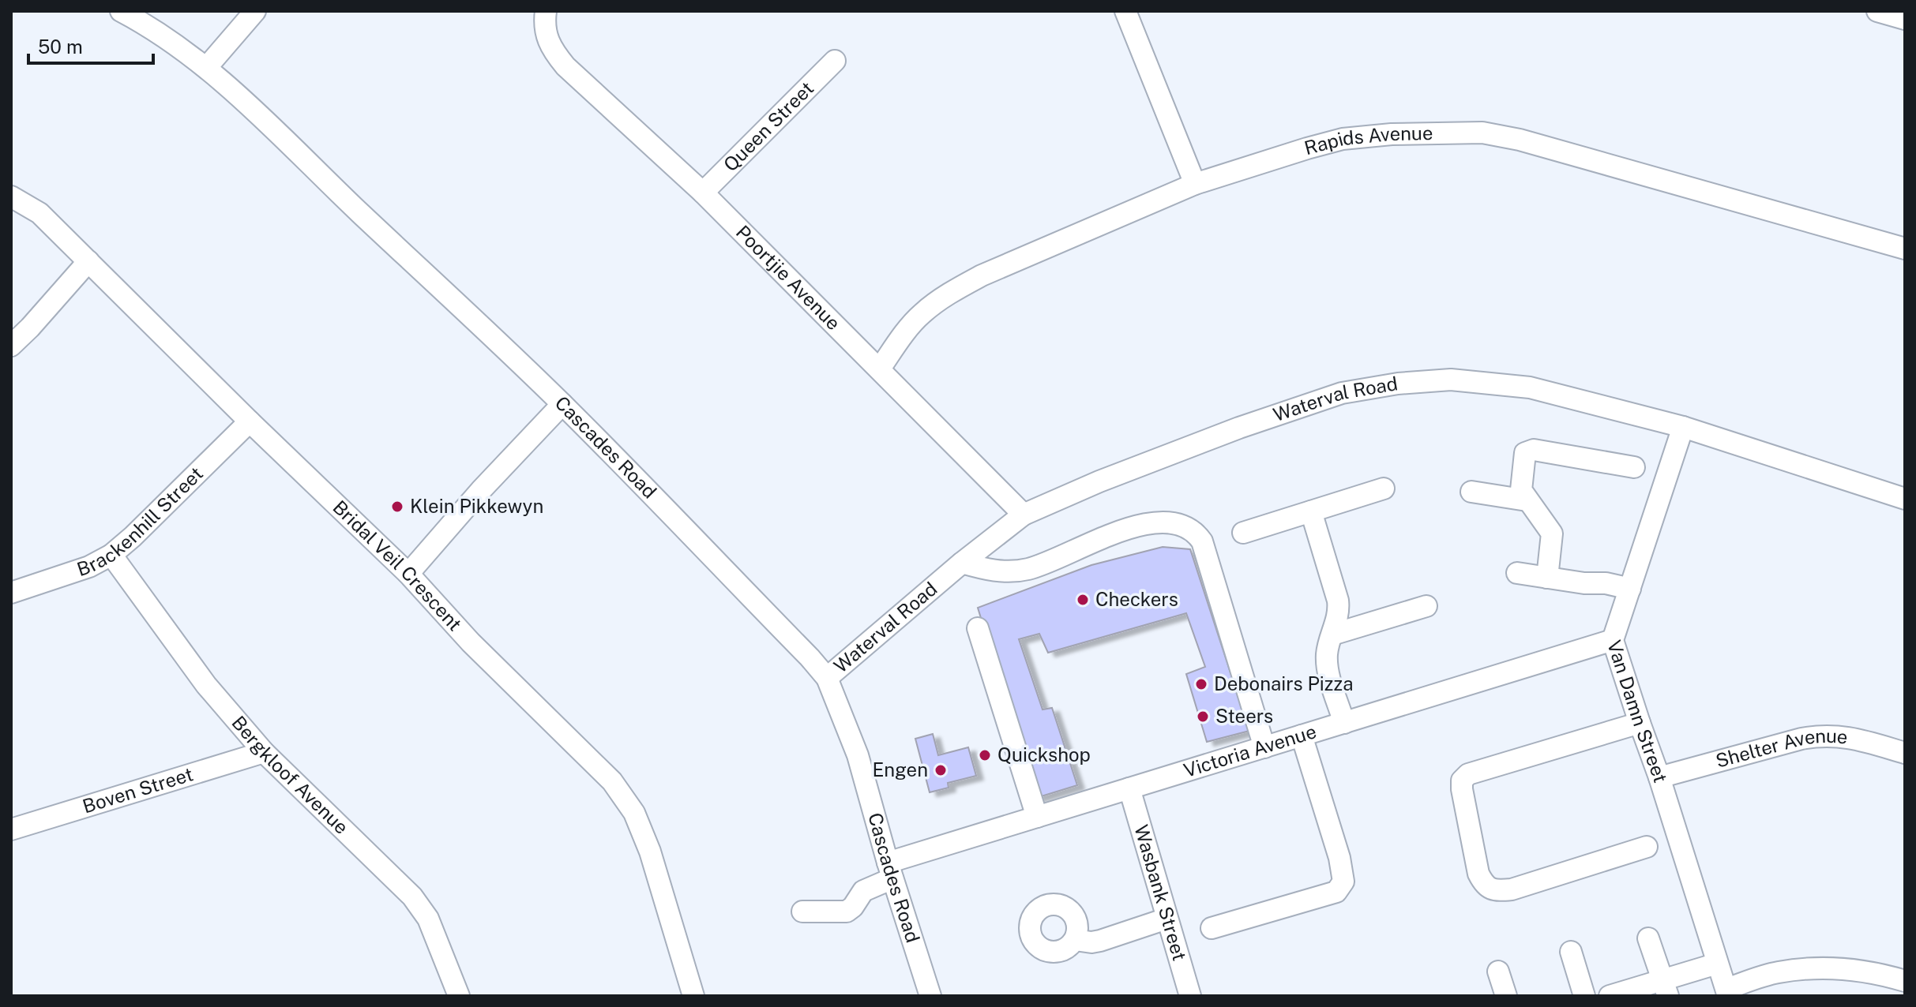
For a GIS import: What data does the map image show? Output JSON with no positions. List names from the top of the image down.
{
  "streets": {
    "street": [
      "Queen Street",
      "Rapids Avenue",
      "Poortjie Avenue",
      "Waterval Road",
      "Cascades Road",
      "Brackenhill Street",
      "Bridal Veil Crescent",
      "Van Damn Street",
      "Victoria Avenue",
      "Shelter Avenue",
      "Bergkloof Avenue",
      "Boven Street",
      "Wasbank Street"
    ]
  },
  "crossings": [
    ["Queen Street", "Poortjie Avenue"],
    ["Rapids Avenue", "Poortjie Avenue"],
    ["Poortjie Avenue", "Waterval Road"],
    ["Waterval Road", "Cascades Road"],
    ["Waterval Road", "Van Damn Street"],
    ["Cascades Road", "Victoria Avenue"],
    ["Brackenhill Street", "Bridal Veil Crescent"],
    ["Brackenhill Street", "Bergkloof Avenue"],
    ["Van Damn Street", "Victoria Avenue"],
    ["Van Damn Street", "Shelter Avenue"],
    ["Victoria Avenue", "Wasbank Street"],
    ["Bergkloof Avenue", "Boven Street"]
  ],
  "places": [
    "Klein Pikkewyn",
    "Checkers",
    "Debonairs Pizza",
    "Steers",
    "Quickshop",
    "Engen"
  ],
  "scale_bar": "50 m"
}
